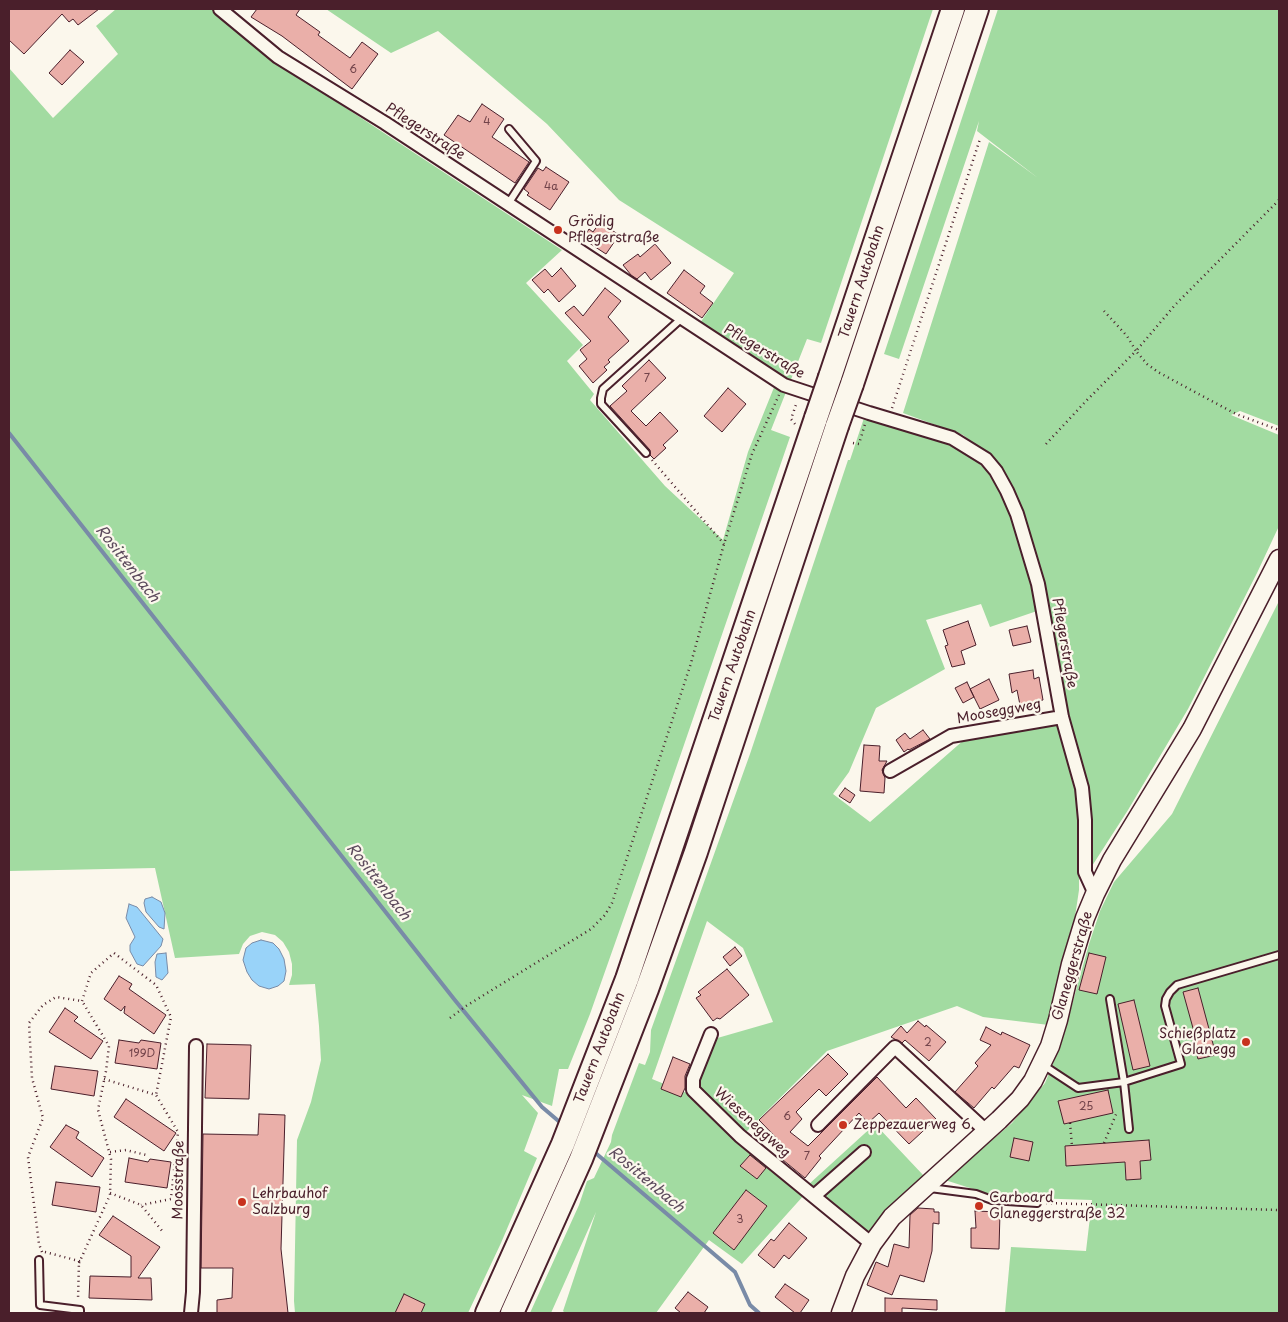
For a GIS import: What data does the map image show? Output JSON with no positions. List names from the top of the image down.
{
  "streets": {
    "highway": ["Tauern Autobahn"],
    "street": [
      "Pflegerstraße",
      "Mooseggweg",
      "Glaneggerstraße",
      "Wieseneggweg",
      "Moosstraße"
    ]
  },
  "crossings": [
    ["Pflegerstraße", "Mooseggweg"],
    ["Pflegerstraße", "Glaneggerstraße"],
    ["Glaneggerstraße", "Wieseneggweg"]
  ],
  "water": ["Rosittenbach"],
  "places": [
    "Grödig Pflegerstraße",
    "Schießplatz Glanegg",
    "Zeppezauerweg 6",
    "Lehrbauhof Salzburg",
    "Carboard Glaneggerstraße 32"
  ],
  "house_numbers": [
    "6",
    "4",
    "4a",
    "7",
    "2",
    "199D",
    "25",
    "6",
    "7",
    "3"
  ]
}
